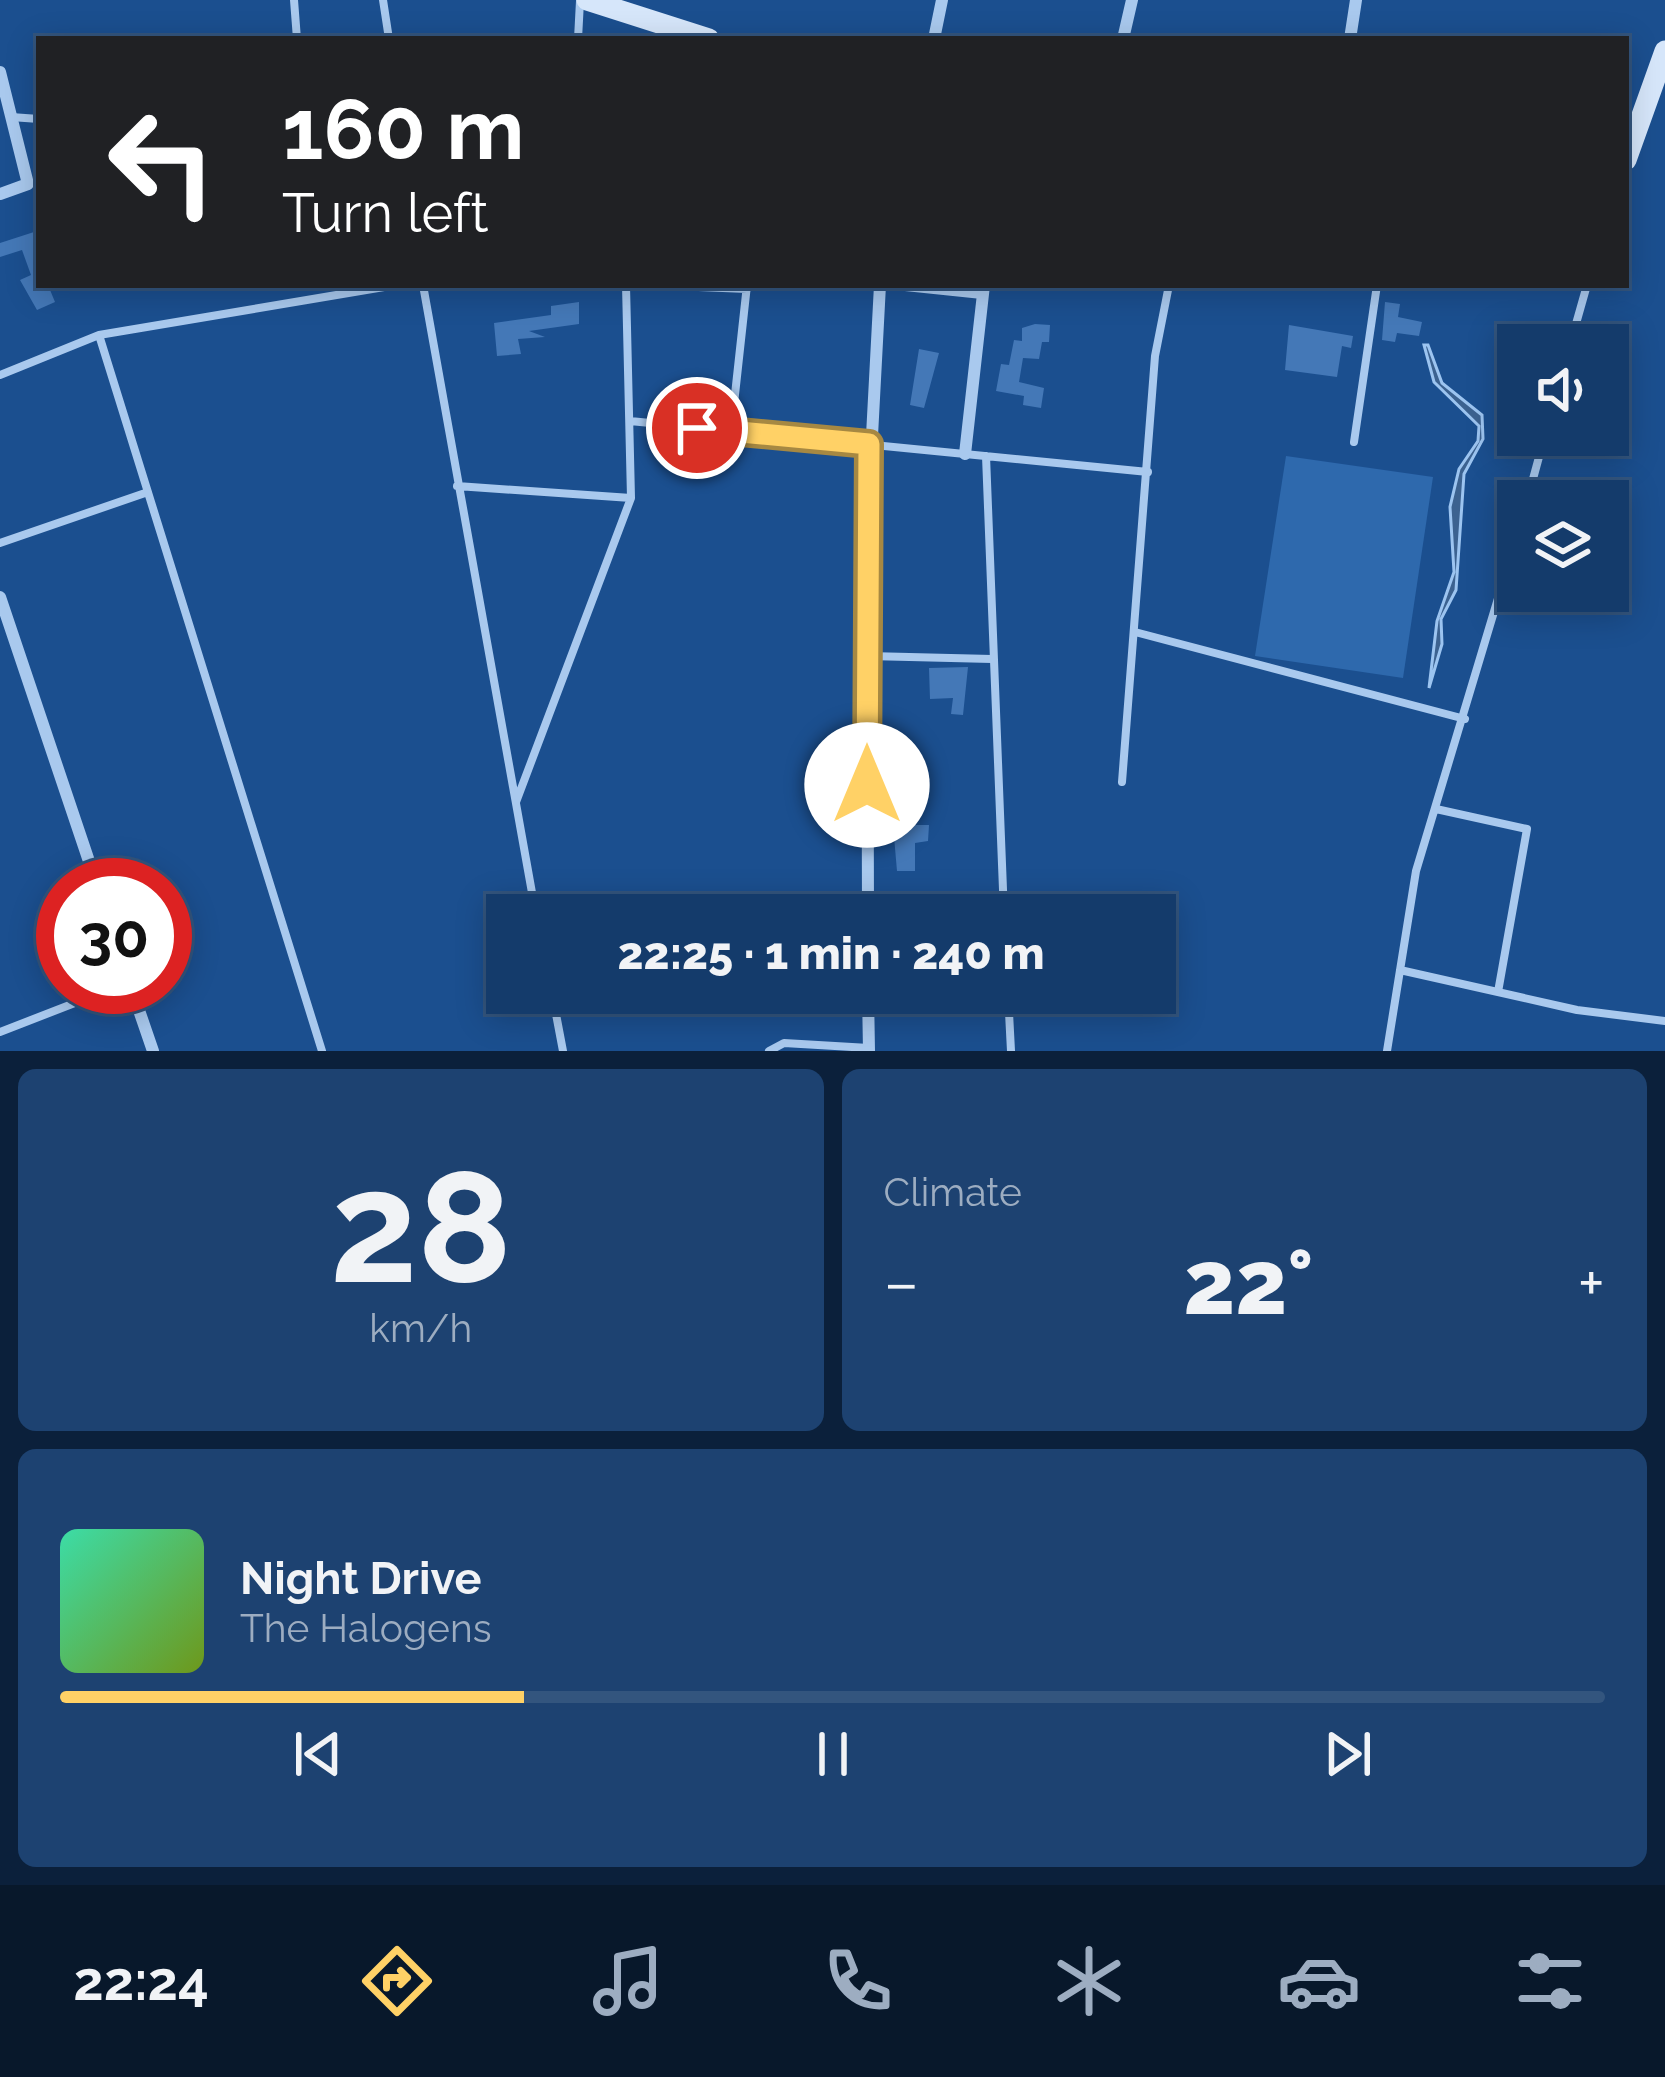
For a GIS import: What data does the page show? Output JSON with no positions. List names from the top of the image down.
{
  "page": {
    "turn": ["160 m", "Turn left"],
    "limit": "30",
    "trip": "22:25 · 1 min · 240 m",
    "tile": [
      ["28", "km/h"],
      "Climate"
    ],
    "heat": ["−", "22°", "+"],
    "song": ["Night Drive", "The Halogens"],
    "tabs": "22:24"
  }
}
